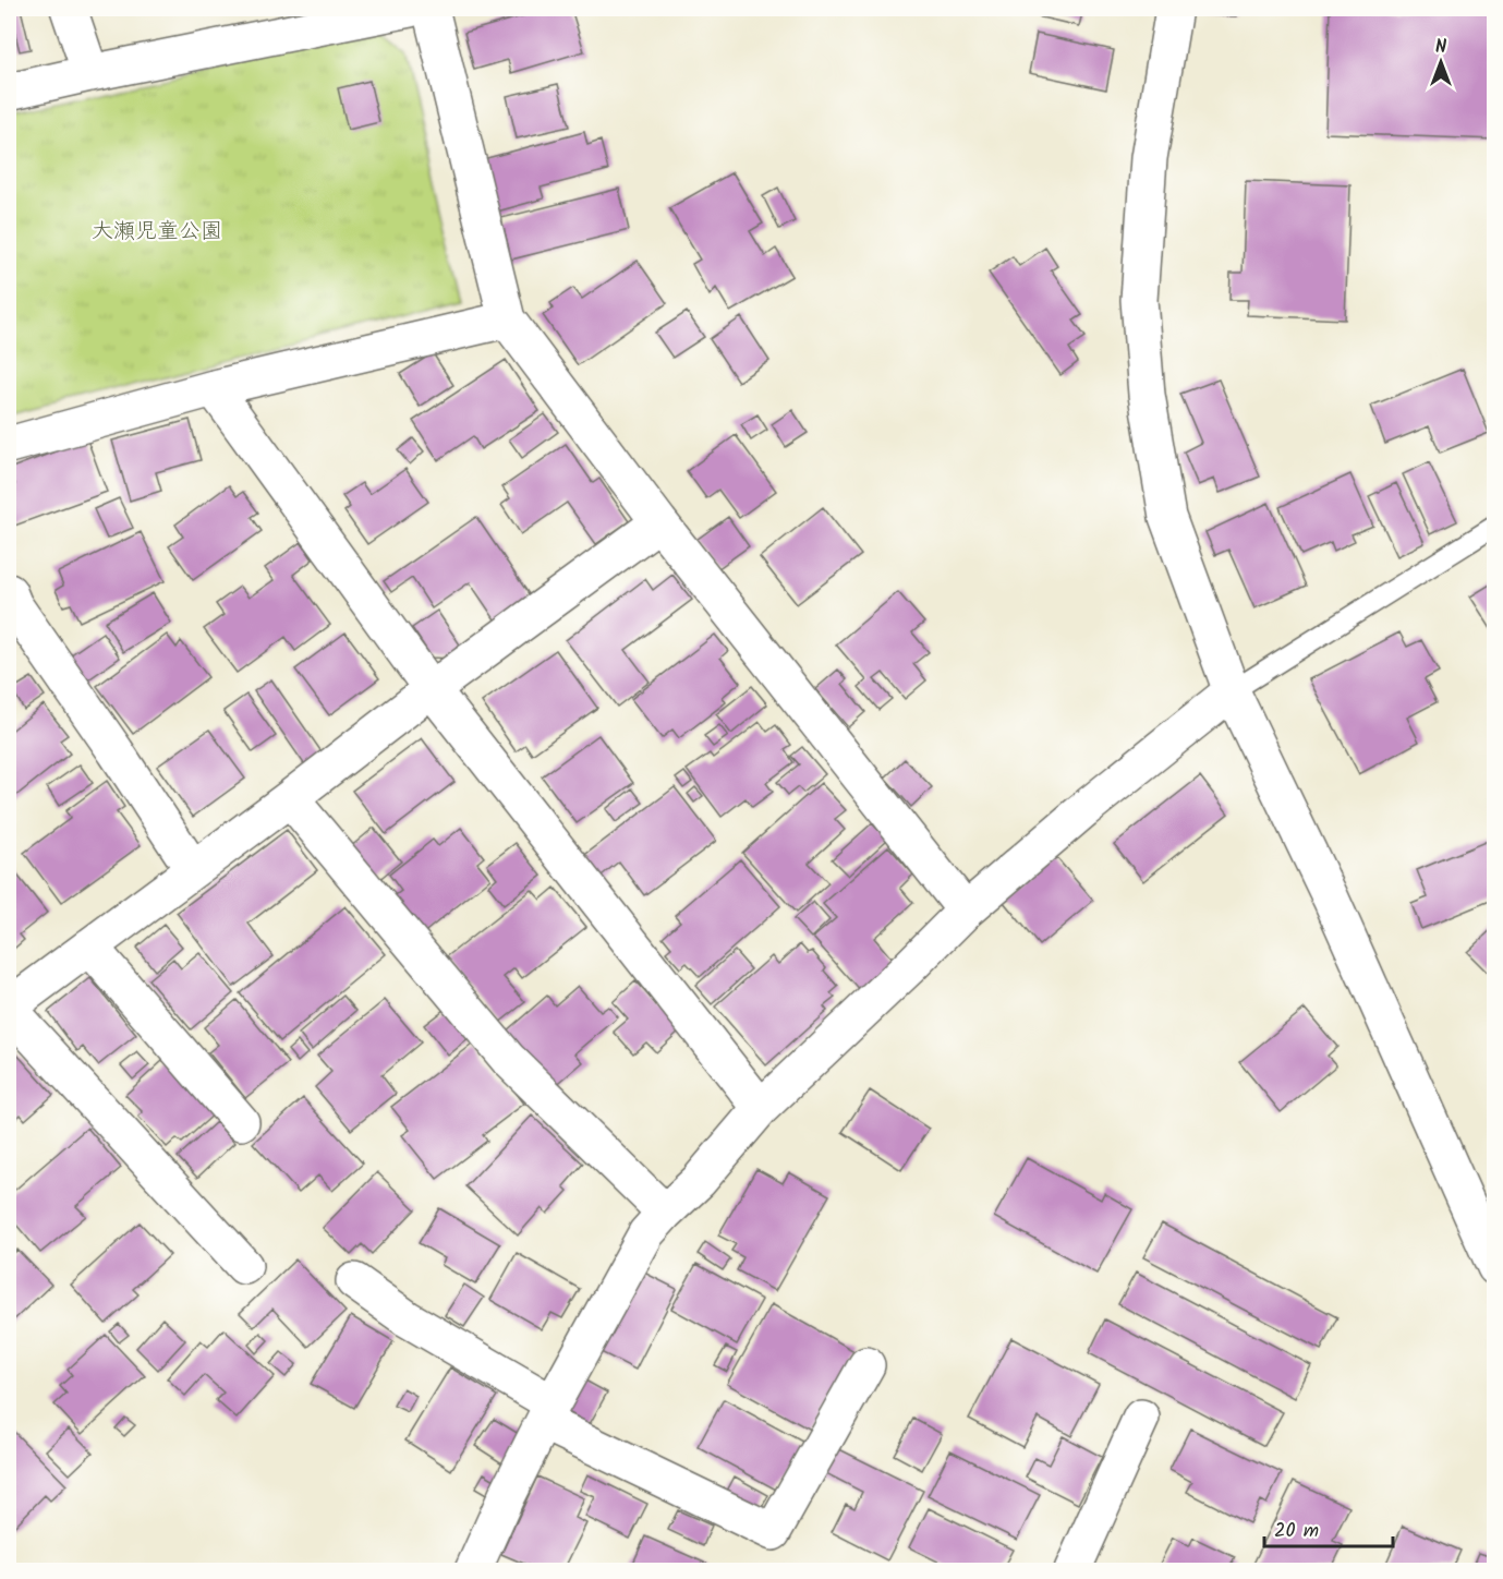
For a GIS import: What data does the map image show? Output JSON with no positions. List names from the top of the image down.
{
  "parks": ["大瀬児童公園"],
  "scale_bar": "20 m",
  "north": "top"
}
